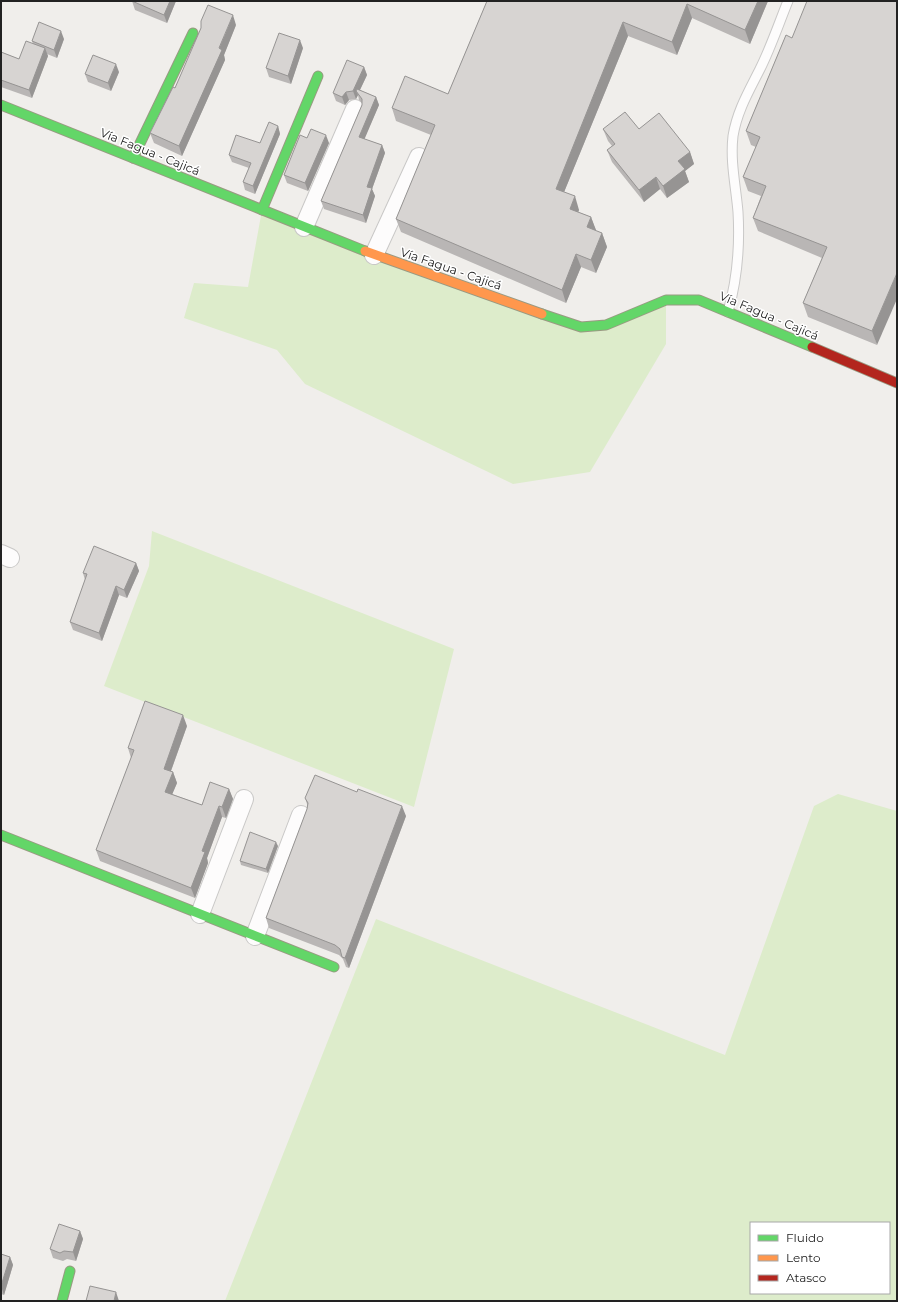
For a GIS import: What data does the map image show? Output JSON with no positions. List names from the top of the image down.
{
  "streets": {
    "street": ["Vía Fagua - Cajicá"]
  },
  "legend": ["Fluido", "Lento", "Atasco"]
}
